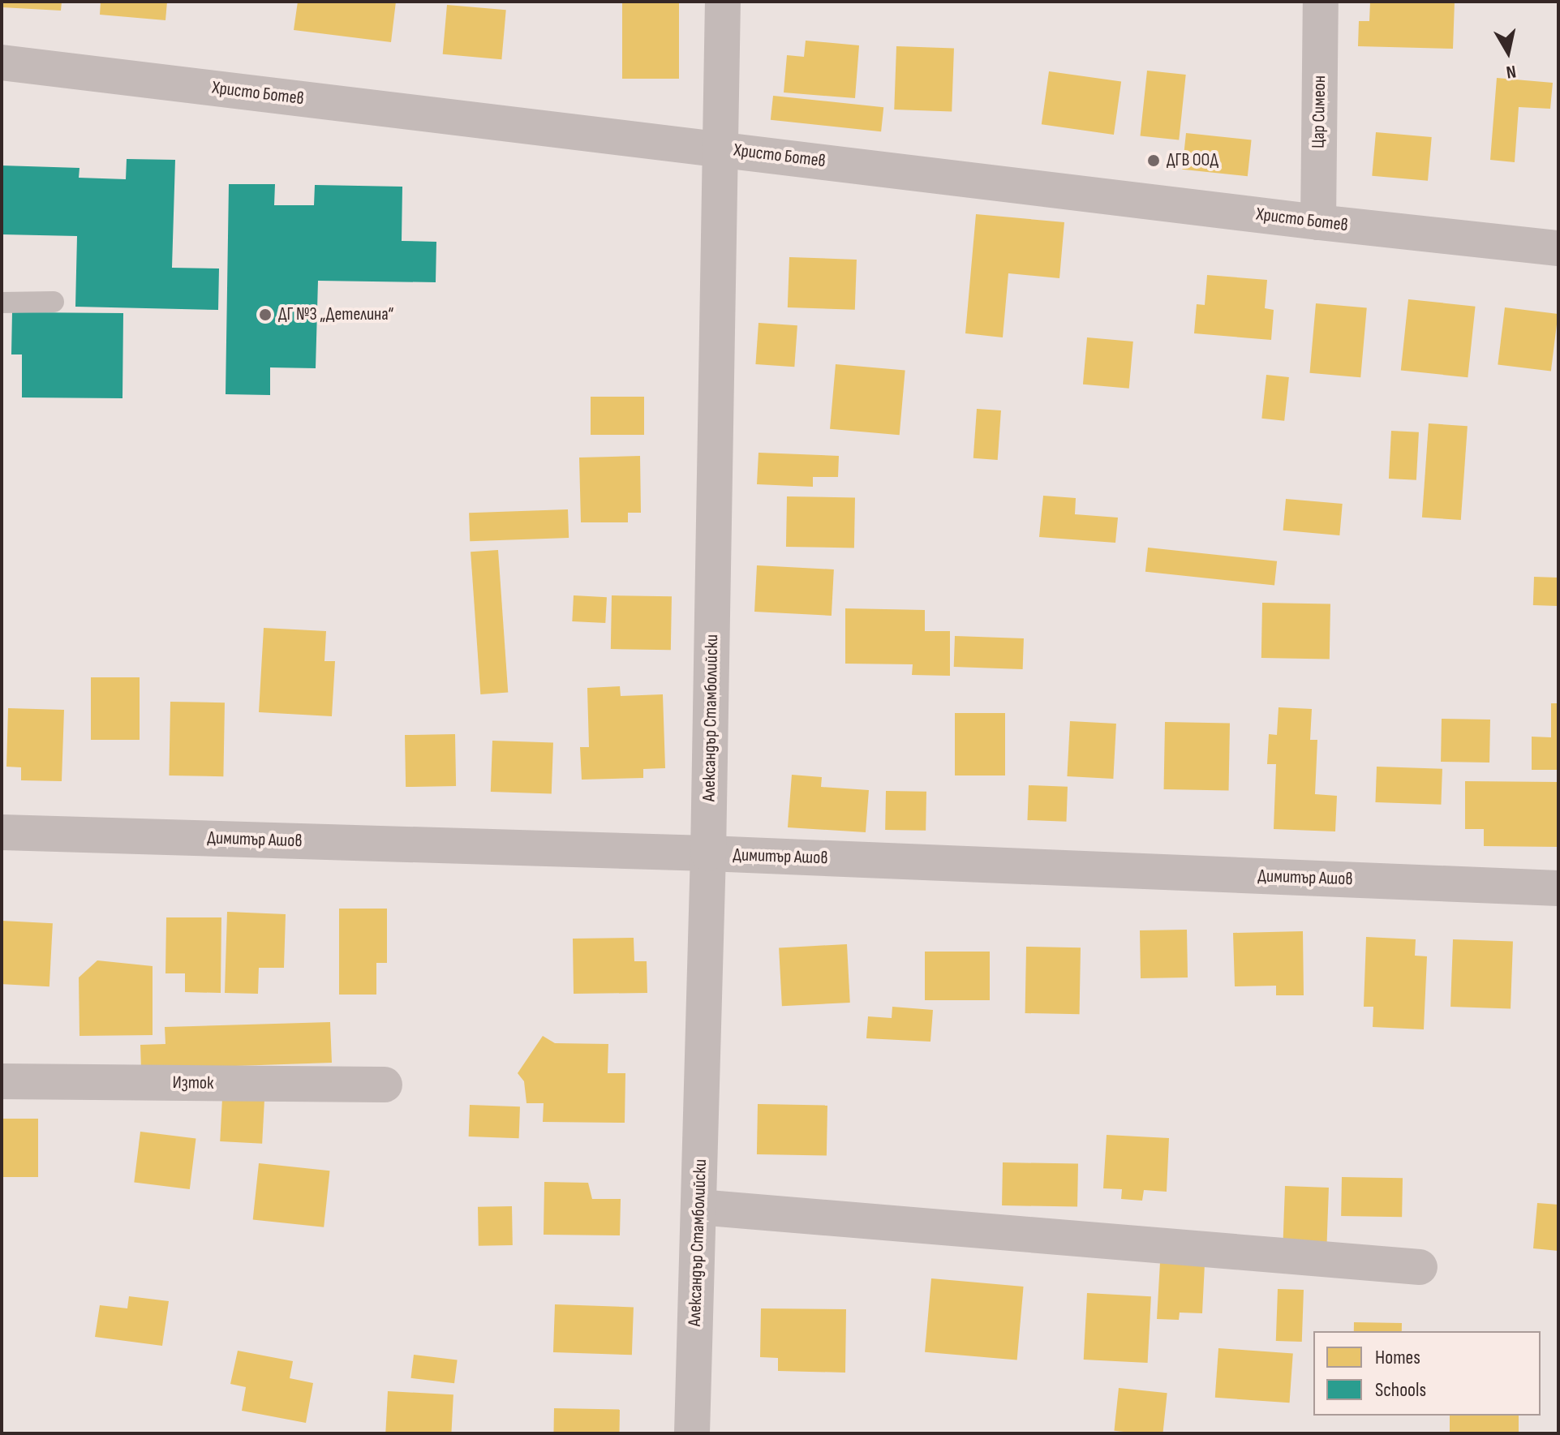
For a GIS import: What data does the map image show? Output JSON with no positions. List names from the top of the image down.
{
  "streets": {
    "street": [
      "Христо Ботев",
      "Цар Симеон",
      "Александър Стамболийски",
      "Димитър Ашов",
      "Изток"
    ]
  },
  "crossings": [
    ["Христо Ботев", "Цар Симеон"],
    ["Христо Ботев", "Александър Стамболийски"],
    ["Александър Стамболийски", "Димитър Ашов"]
  ],
  "places": ["ДГВ ООД", "ДГ №3 „Детелина“"],
  "legend": ["Homes", "Schools"],
  "north": "bottom"
}
